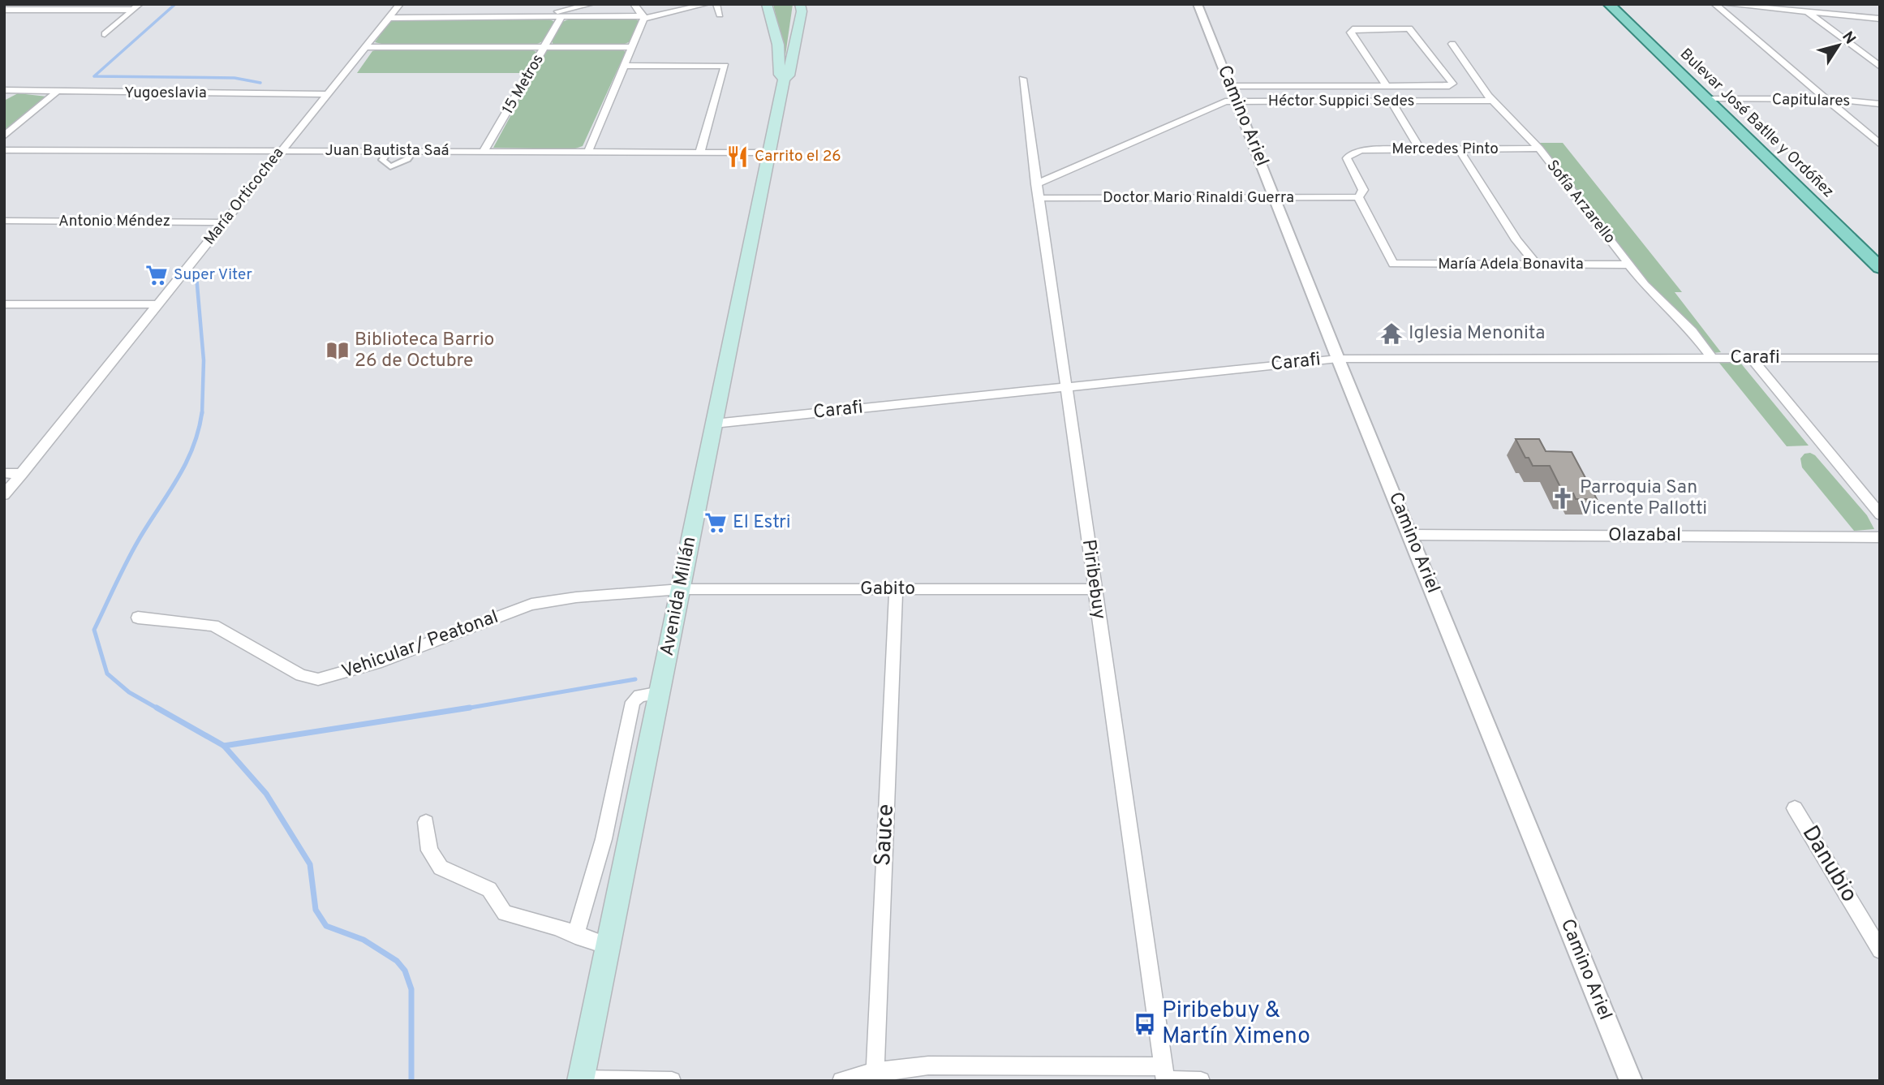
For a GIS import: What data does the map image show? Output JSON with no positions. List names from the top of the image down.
{
  "streets": {
    "main road": ["Bulevar José Batlle y Ordóñez", "Avenida Millán"],
    "street": [
      "15 Metros",
      "Yugoeslavia",
      "Capitulares",
      "Héctor Suppici Sedes",
      "Camino Ariel",
      "Mercedes Pinto",
      "Juan Bautista Saá",
      "María Orticochea",
      "Doctor Mario Rinaldi Guerra",
      "Sofía Arzarello",
      "Antonio Méndez",
      "María Adela Bonavita",
      "Carafi",
      "Olazabal",
      "Piribebuy",
      "Gabito",
      "Vehicular/ Peatonal",
      "Sauce",
      "Danubio"
    ]
  },
  "crossings": [
    ["15 Metros", "Juan Bautista Saá"],
    ["Yugoeslavia", "María Orticochea"],
    ["Capitulares", "Bulevar José Batlle y Ordóñez"],
    ["Héctor Suppici Sedes", "Camino Ariel"],
    ["Héctor Suppici Sedes", "Sofía Arzarello"],
    ["Héctor Suppici Sedes", "Piribebuy"],
    ["Camino Ariel", "Doctor Mario Rinaldi Guerra"],
    ["Camino Ariel", "Carafi"],
    ["Camino Ariel", "Olazabal"],
    ["Mercedes Pinto", "Doctor Mario Rinaldi Guerra"],
    ["Mercedes Pinto", "Sofía Arzarello"],
    ["Mercedes Pinto", "María Adela Bonavita"],
    ["Juan Bautista Saá", "María Orticochea"],
    ["Juan Bautista Saá", "Avenida Millán"],
    ["María Orticochea", "Antonio Méndez"],
    ["Doctor Mario Rinaldi Guerra", "María Adela Bonavita"],
    ["Doctor Mario Rinaldi Guerra", "Piribebuy"],
    ["Sofía Arzarello", "María Adela Bonavita"],
    ["Sofía Arzarello", "Carafi"],
    ["Carafi", "Piribebuy"],
    ["Carafi", "Avenida Millán"],
    ["Piribebuy", "Gabito"],
    ["Gabito", "Avenida Millán"],
    ["Gabito", "Vehicular/ Peatonal"],
    ["Gabito", "Sauce"],
    ["Avenida Millán", "Vehicular/ Peatonal"]
  ],
  "places": {
    "restaurant": ["Carrito el 26"],
    "supermarket": ["Super Viter", "El Estri"],
    "temple": ["Iglesia Menonita"],
    "library": ["Biblioteca Barrio 26 de Octubre"],
    "church": ["Parroquia San Vicente Pallotti"],
    "bus stop": ["Piribebuy & Martín Ximeno"]
  },
  "north": "top right"
}
